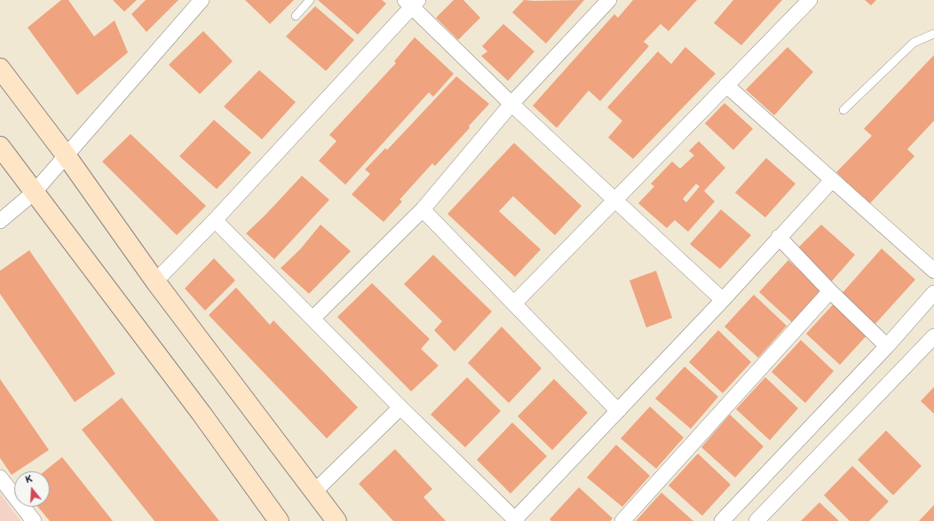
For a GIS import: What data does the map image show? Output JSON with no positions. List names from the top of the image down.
{
  "north": "top"
}
